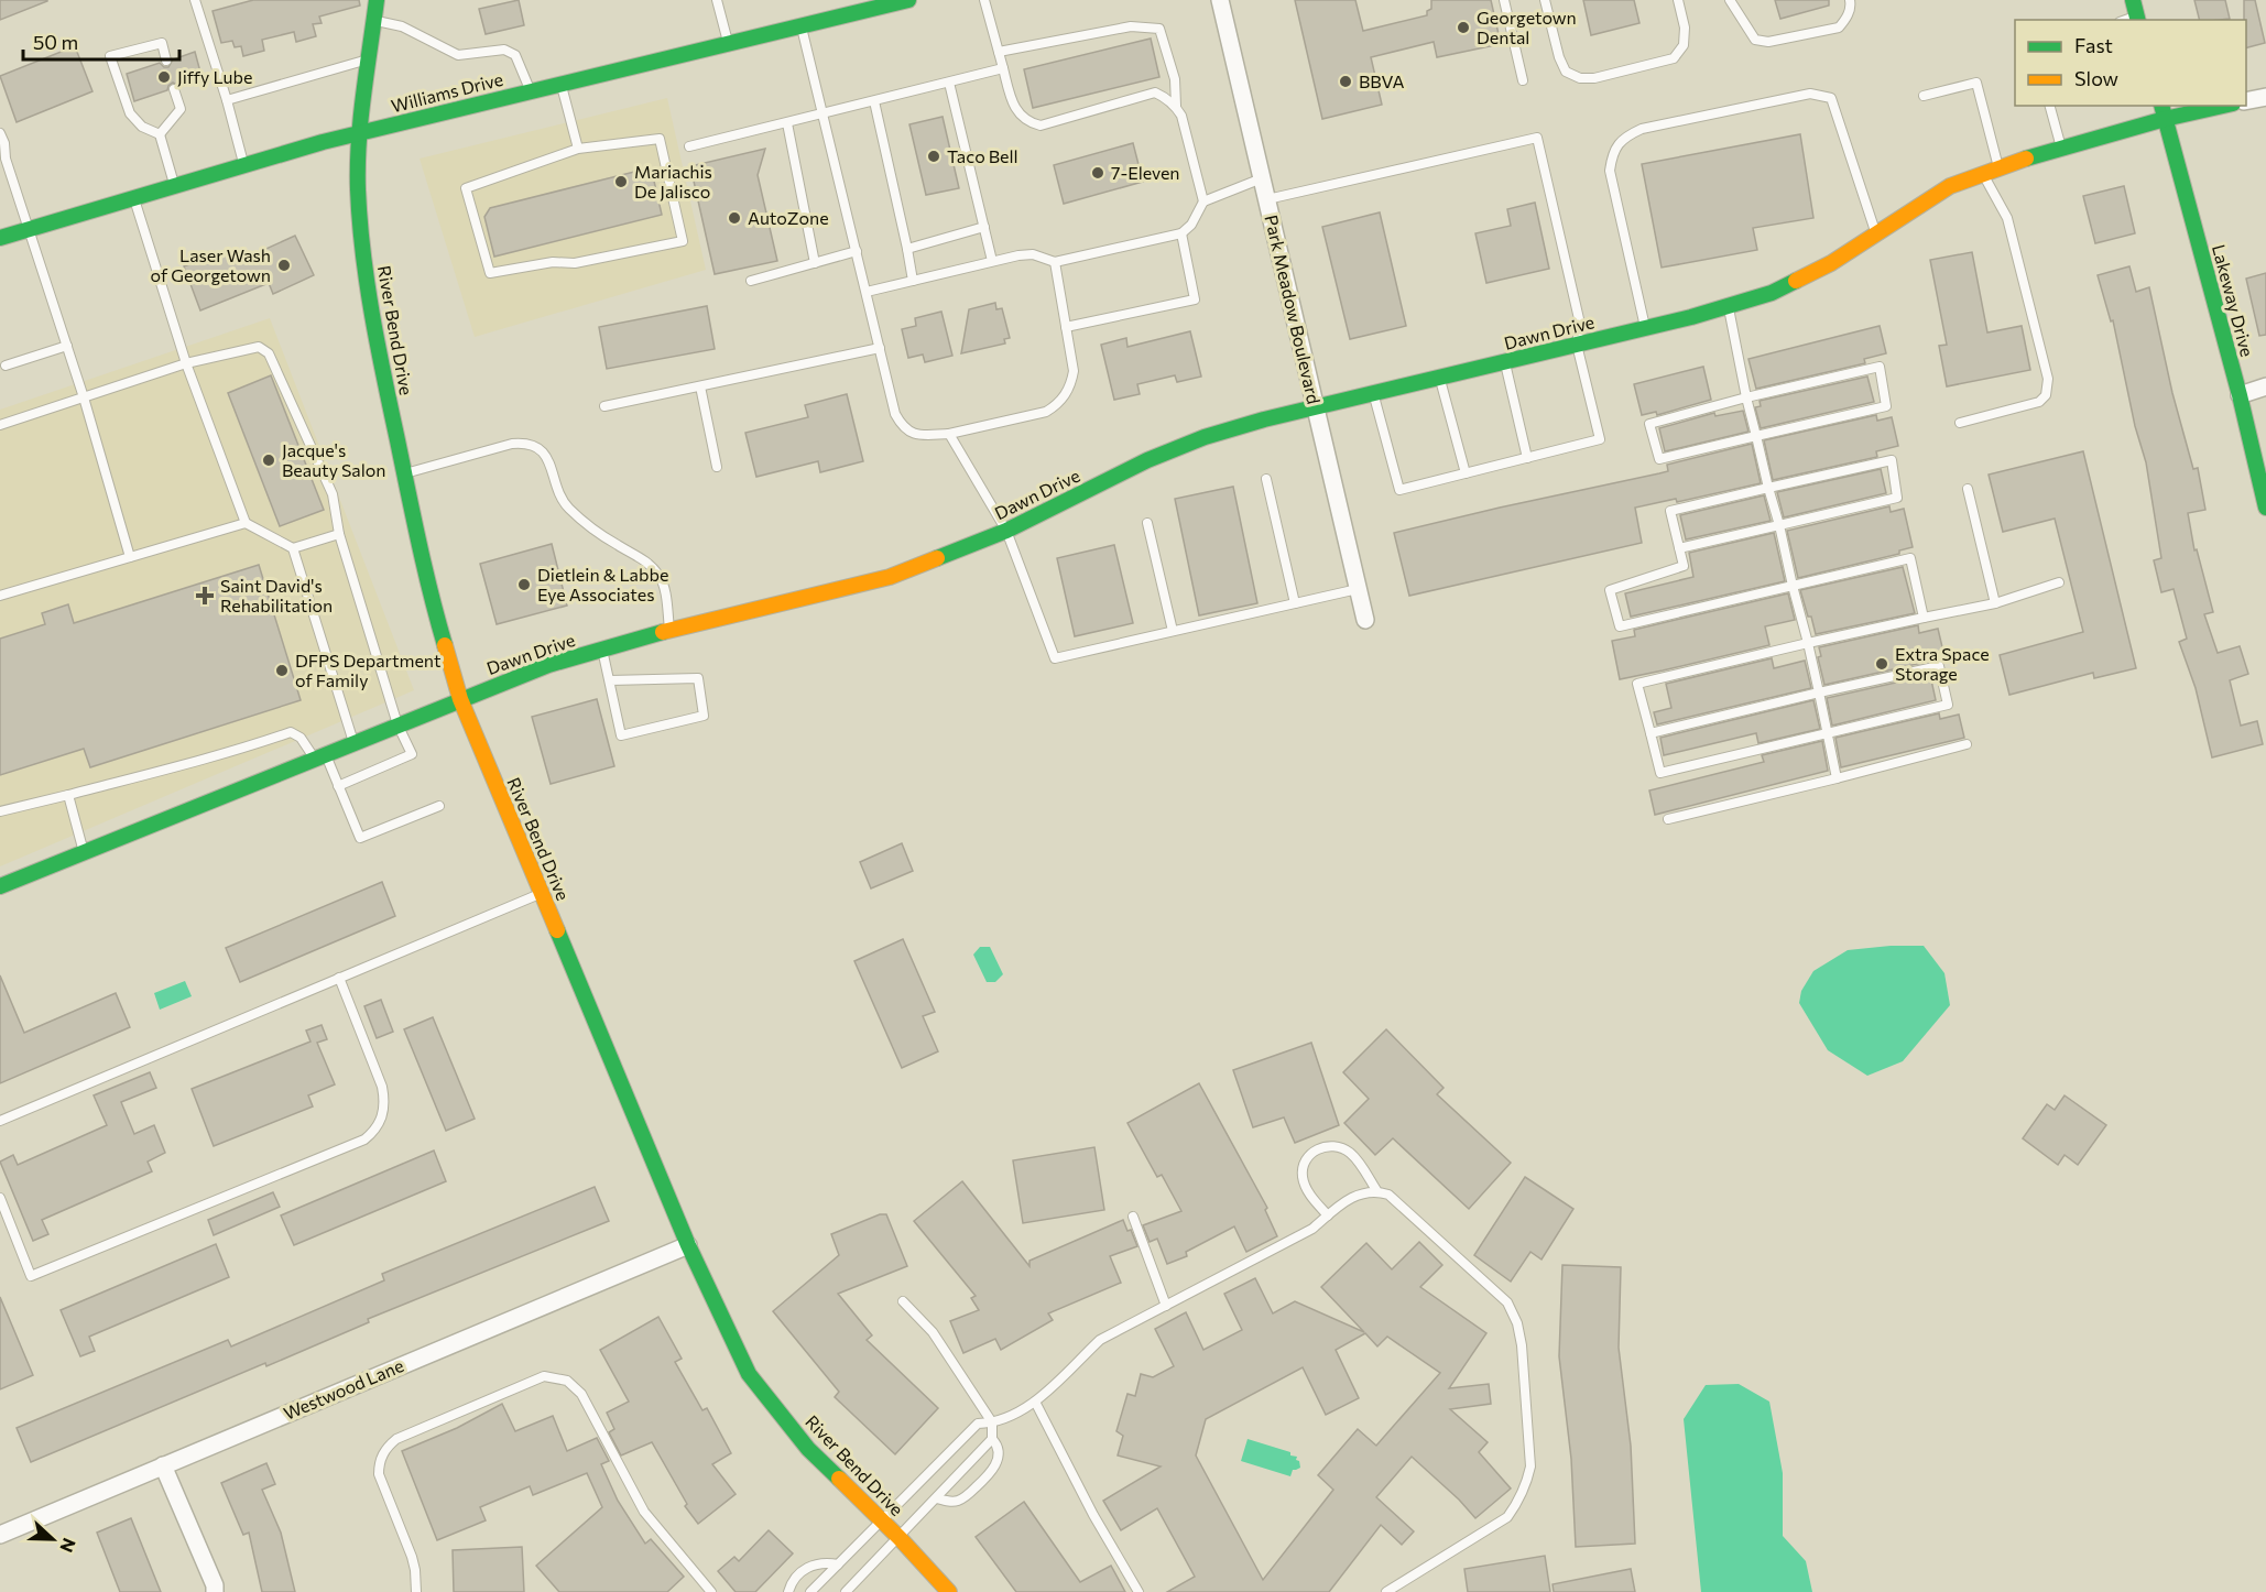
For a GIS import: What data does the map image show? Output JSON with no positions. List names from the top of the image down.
{
  "streets": {
    "street": [
      "Williams Drive",
      "Lakeway Drive",
      "Park Meadow Boulevard",
      "River Bend Drive",
      "Dawn Drive",
      "Westwood Lane"
    ]
  },
  "crossings": [
    ["Williams Drive", "River Bend Drive"],
    ["Lakeway Drive", "Dawn Drive"],
    ["Park Meadow Boulevard", "Dawn Drive"],
    ["River Bend Drive", "Dawn Drive"],
    ["River Bend Drive", "Westwood Lane"]
  ],
  "places": {
    "other": [
      "Georgetown Dental",
      "Jiffy Lube",
      "BBVA",
      "Taco Bell",
      "7-Eleven",
      "Mariachis De Jalisco",
      "AutoZone",
      "Laser Wash of Georgetown",
      "Jacque's Beauty Salon",
      "Dietlein & Labbe Eye Associates",
      "Extra Space Storage",
      "DFPS Department of Family"
    ],
    "health": ["Saint David's Rehabilitation"]
  },
  "legend": ["Fast", "Slow"],
  "scale_bar": "50 m",
  "north": "right"
}
